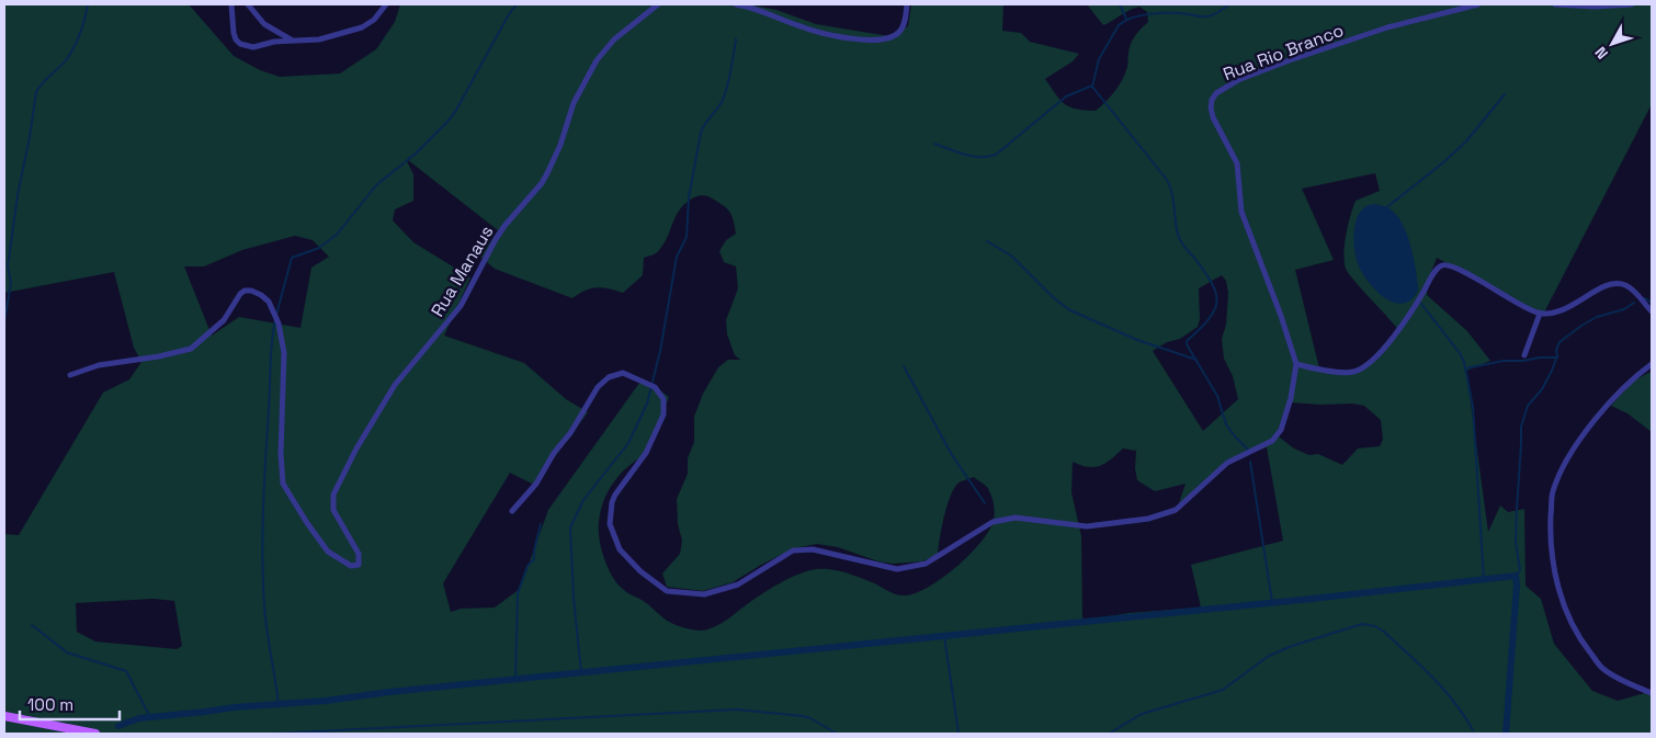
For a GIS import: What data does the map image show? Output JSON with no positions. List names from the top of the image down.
{
  "streets": {
    "street": ["Rua Rio Branco", "Rua Manaus"]
  },
  "scale_bar": "100 m",
  "north": "bottom left"
}
